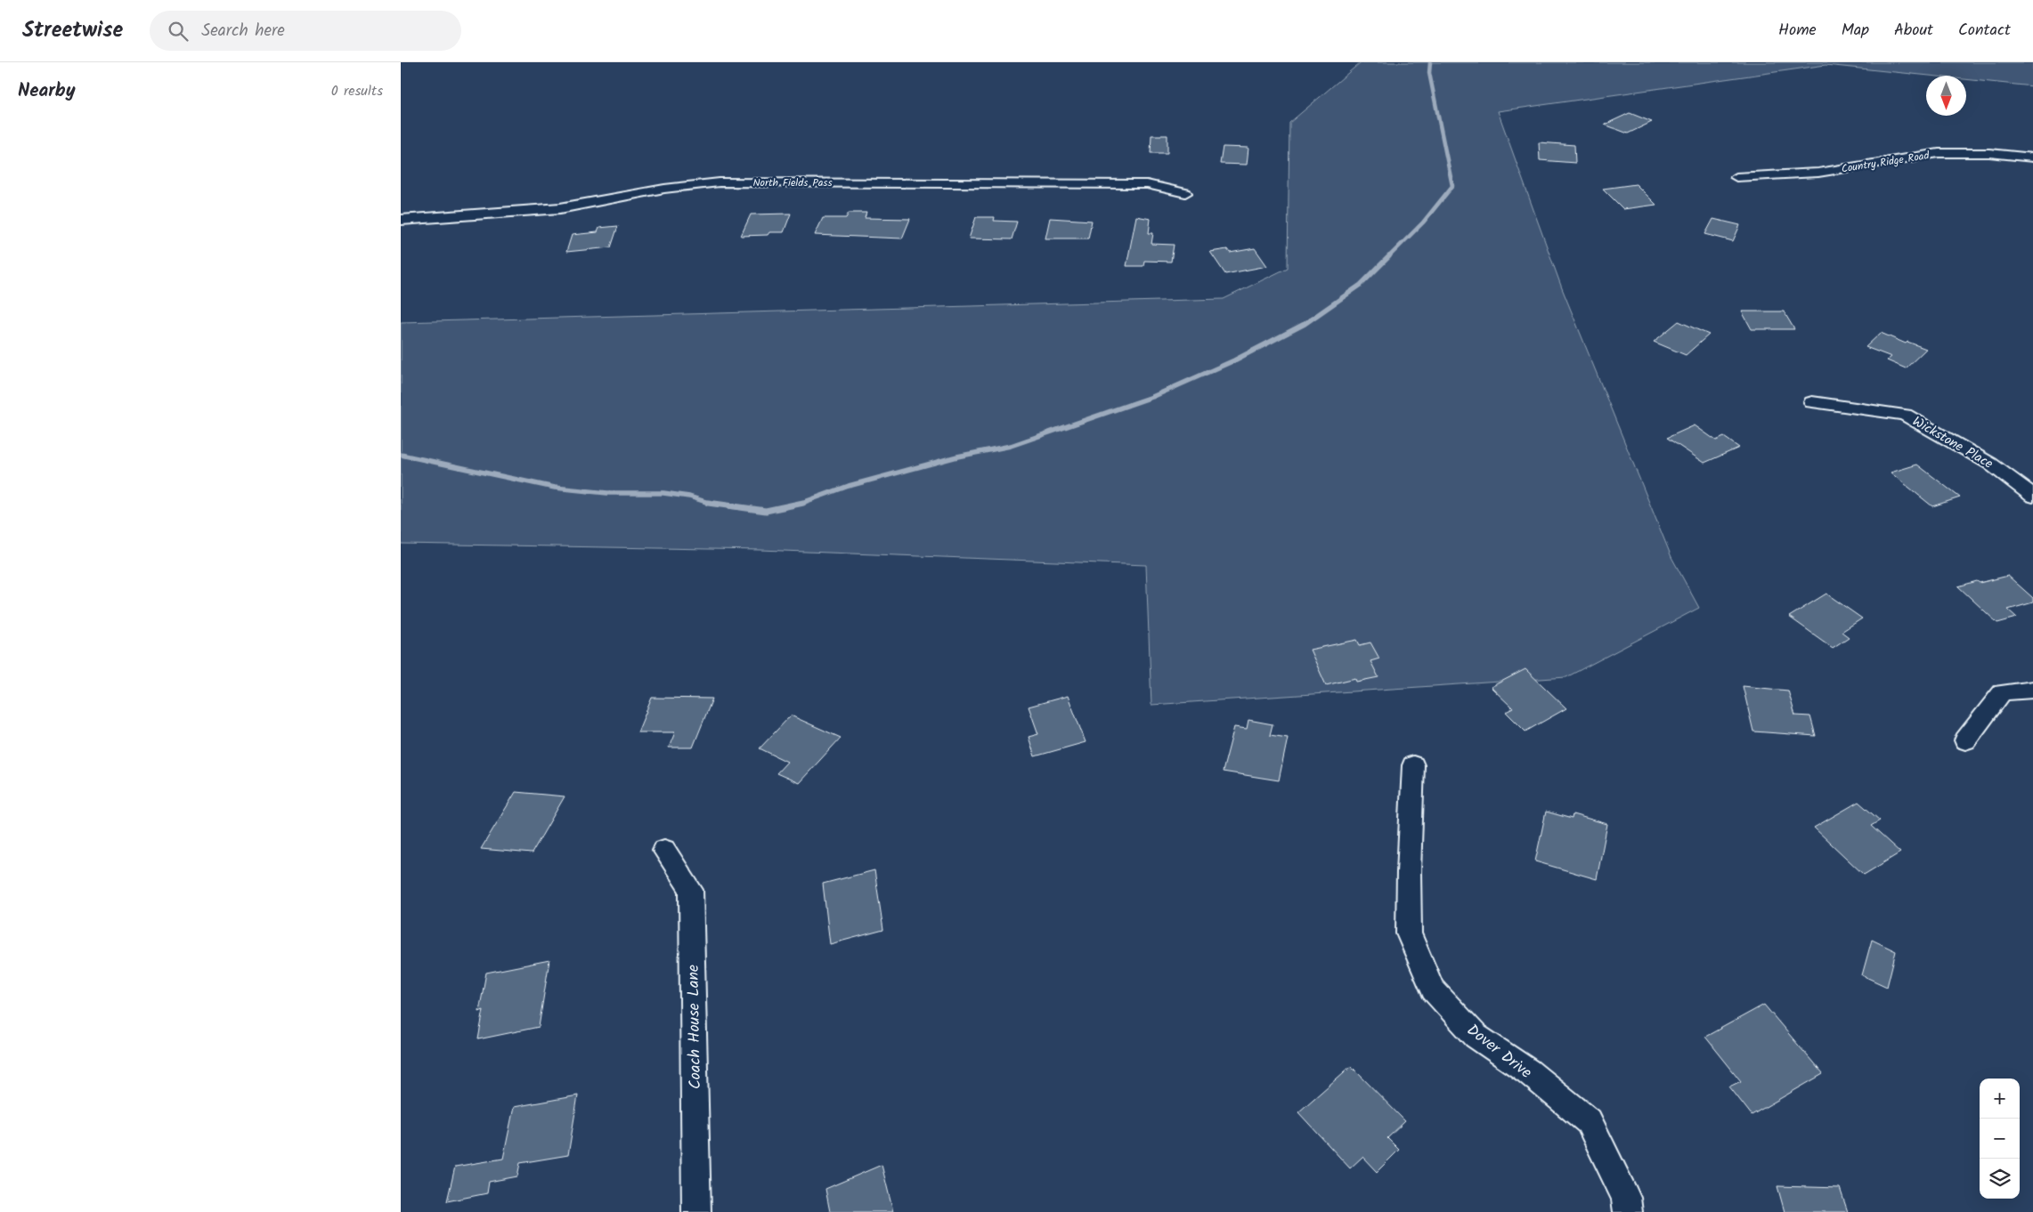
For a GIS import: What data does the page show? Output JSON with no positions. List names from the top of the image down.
{
  "streets": {
    "street": [
      "Country Ridge Road",
      "North Fields Pass",
      "Wickstone Place",
      "Coach House Lane",
      "Dover Drive"
    ]
  },
  "north": "bottom",
  "page": {
    "header": "Streetwise",
    "search": "Search here",
    "nav": [
      "Home",
      "Map",
      "About",
      "Contact"
    ],
    "heading": ["Nearby", "0 results"],
    "map_buttons": ["+", "−"]
  }
}
